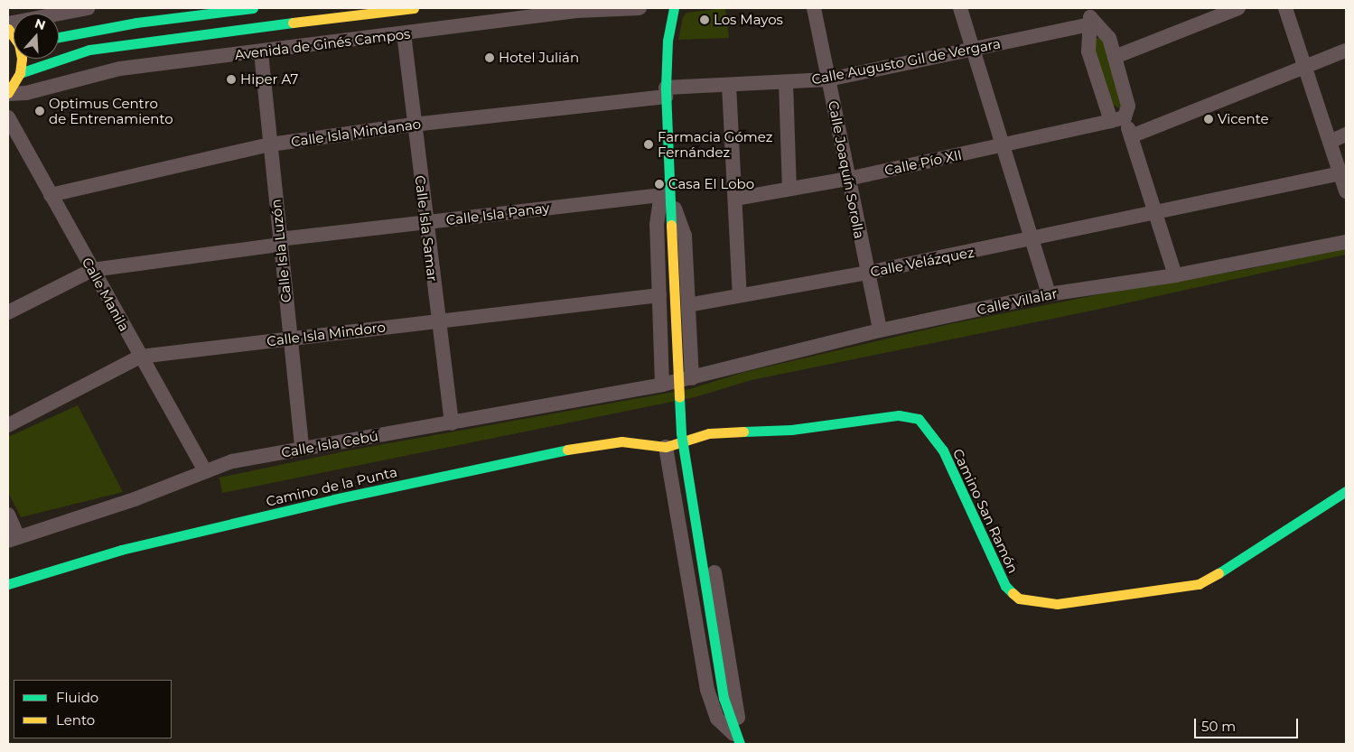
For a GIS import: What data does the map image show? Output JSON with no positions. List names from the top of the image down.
{
  "streets": {
    "street": [
      "Avenida de Ginés Campos",
      "Calle Augusto Gil de Vergara",
      "Calle Isla Mindanao",
      "Calle Pío XII",
      "Calle Joaquín Sorolla",
      "Calle Isla Panay",
      "Calle Isla Samar",
      "Calle Isla Luzón",
      "Calle Velázquez",
      "Calle Manila",
      "Calle Villalar",
      "Calle Isla Mindoro",
      "Calle Isla Cebú",
      "Camino de la Punta",
      "Camino San Ramón"
    ]
  },
  "crossings": [
    ["Avenida de Ginés Campos", "Calle Isla Samar"],
    ["Avenida de Ginés Campos", "Calle Isla Luzón"],
    ["Calle Augusto Gil de Vergara", "Calle Isla Mindanao"],
    ["Calle Augusto Gil de Vergara", "Calle Joaquín Sorolla"],
    ["Calle Isla Mindanao", "Calle Isla Samar"],
    ["Calle Isla Mindanao", "Calle Isla Luzón"],
    ["Calle Isla Mindanao", "Calle Manila"],
    ["Calle Pío XII", "Calle Joaquín Sorolla"],
    ["Calle Joaquín Sorolla", "Calle Velázquez"],
    ["Calle Joaquín Sorolla", "Calle Villalar"],
    ["Calle Isla Panay", "Calle Isla Samar"],
    ["Calle Isla Panay", "Calle Isla Luzón"],
    ["Calle Isla Panay", "Calle Manila"],
    ["Calle Isla Samar", "Calle Isla Mindoro"],
    ["Calle Isla Samar", "Calle Isla Cebú"],
    ["Calle Isla Luzón", "Calle Isla Mindoro"],
    ["Calle Isla Luzón", "Calle Isla Cebú"],
    ["Calle Manila", "Calle Isla Mindoro"],
    ["Calle Manila", "Calle Isla Cebú"],
    ["Calle Villalar", "Calle Isla Cebú"],
    ["Camino de la Punta", "Camino San Ramón"]
  ],
  "places": [
    "Los Mayos",
    "Hotel Julián",
    "Hiper A7",
    "Optimus Centro de Entrenamiento",
    "Vicente",
    "Farmacia Gómez Fernández",
    "Casa El Lobo"
  ],
  "legend": ["Fluido", "Lento"],
  "scale_bar": "50 m",
  "north": "top"
}
